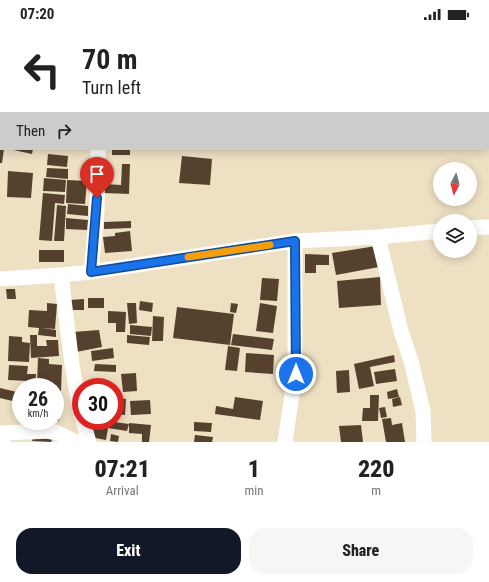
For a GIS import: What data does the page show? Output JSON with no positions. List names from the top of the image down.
{
  "north": "bottom",
  "page": {
    "status": "07:20",
    "turn": ["70 m", "Turn left"],
    "then": "Then",
    "speed": "26 km/h",
    "limit": "30",
    "eta": [
      "07:21",
      "Arrival",
      "1",
      "min",
      "220",
      "m"
    ],
    "buttons": ["Exit", "Share"]
  }
}
